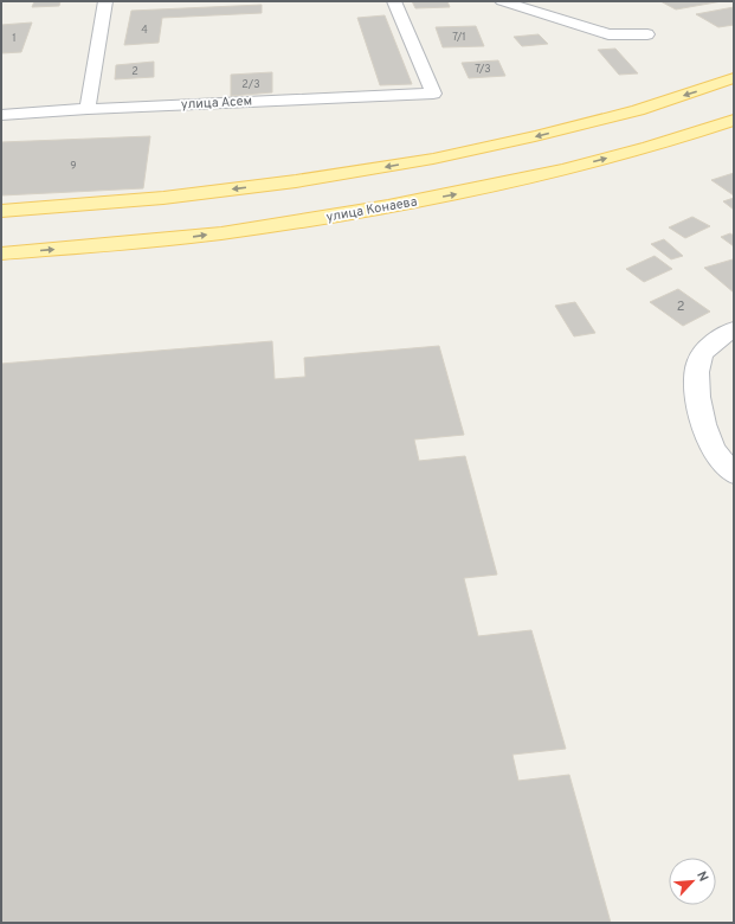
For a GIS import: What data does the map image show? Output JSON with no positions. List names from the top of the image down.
{
  "streets": {
    "main road": ["улица Конаева"],
    "street": ["улица Асем"]
  },
  "house_numbers": [
    "4",
    "7/1",
    "1",
    "7/3",
    "2",
    "2/3",
    "9",
    "2"
  ],
  "north": "top right"
}
